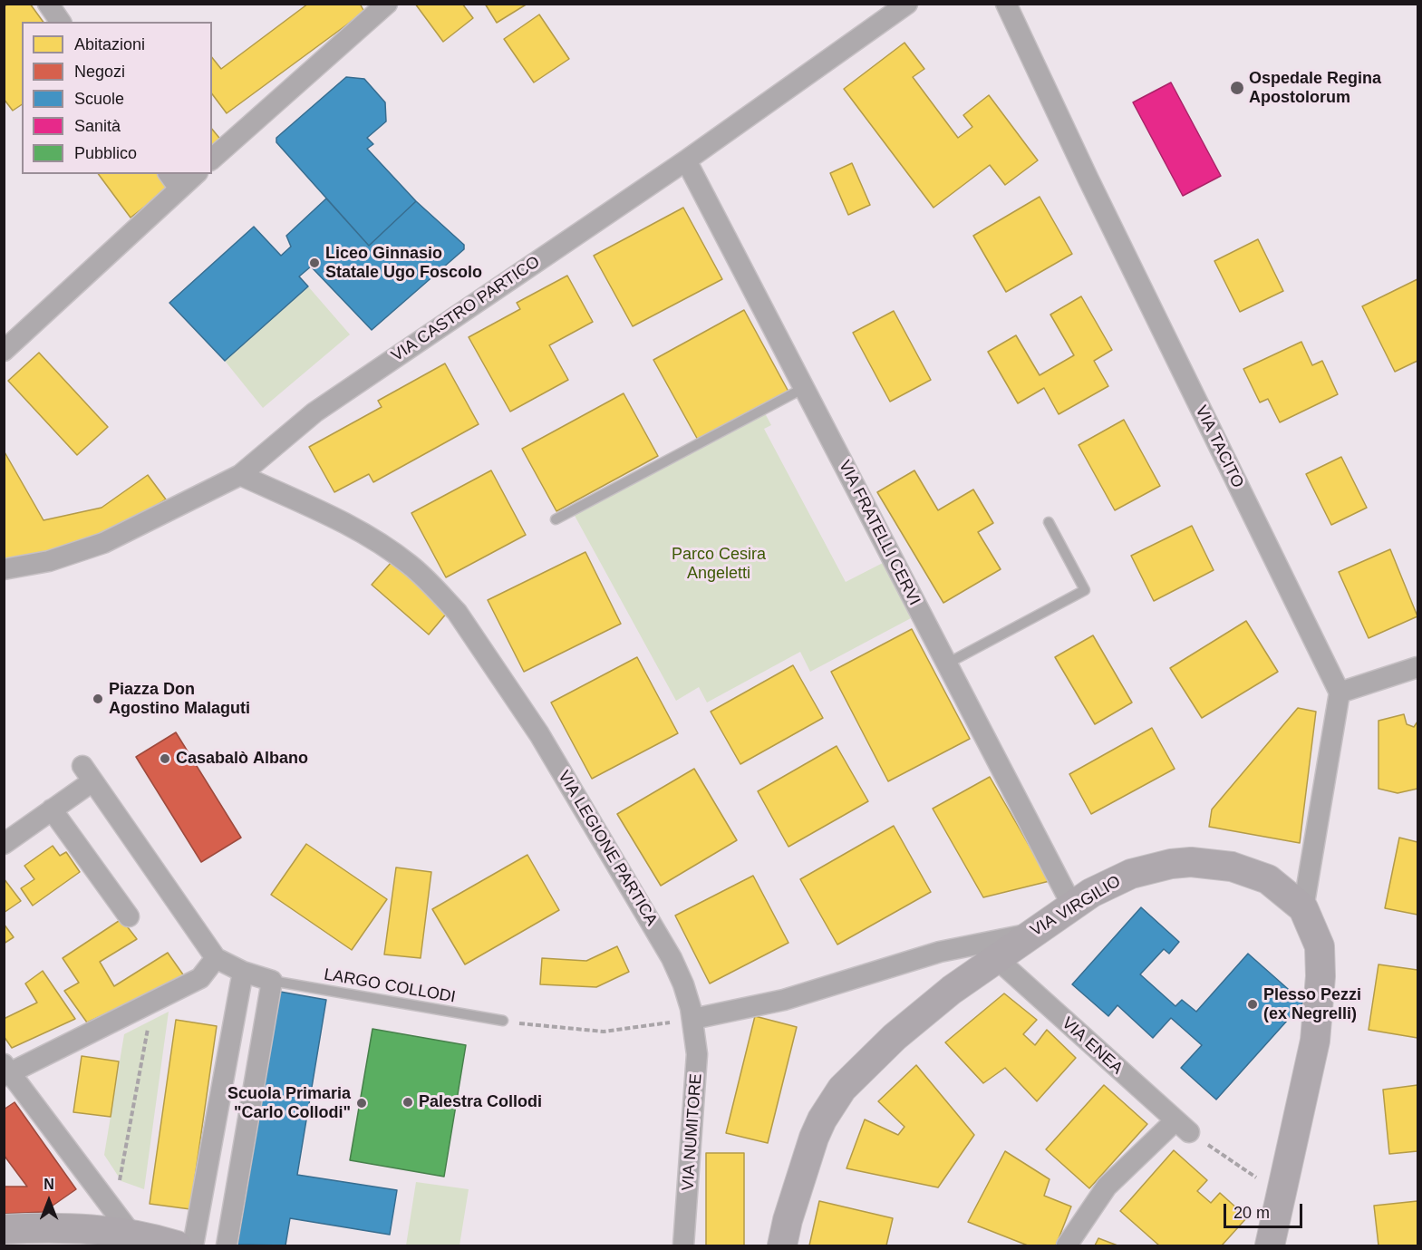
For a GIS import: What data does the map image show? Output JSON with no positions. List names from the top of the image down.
{
  "streets": {
    "street": [
      "VIA CASTRO PARTICO",
      "VIA TACITO",
      "VIA FRATELLI CERVI",
      "VIA LEGIONE PARTICA",
      "VIA VIRGILIO",
      "VIA ENEA",
      "VIA NUMITORE"
    ],
    "lane": ["LARGO COLLODI"]
  },
  "crossings": [
    ["VIA CASTRO PARTICO", "VIA FRATELLI CERVI"],
    ["VIA CASTRO PARTICO", "VIA LEGIONE PARTICA"],
    ["VIA FRATELLI CERVI", "VIA VIRGILIO"],
    ["VIA LEGIONE PARTICA", "VIA NUMITORE"],
    ["VIA VIRGILIO", "VIA ENEA"]
  ],
  "parks": ["Parco Cesira Angeletti"],
  "places": [
    "Ospedale Regina Apostolorum",
    "Liceo Ginnasio Statale Ugo Foscolo",
    "Piazza Don Agostino Malaguti",
    "Casabalò Albano",
    "Plesso Pezzi (ex Negrelli)",
    "Palestra Collodi",
    "Scuola Primaria \"Carlo Collodi\""
  ],
  "legend": [
    "Abitazioni",
    "Negozi",
    "Scuole",
    "Sanità",
    "Pubblico"
  ],
  "scale_bar": "20 m",
  "north": "top"
}
